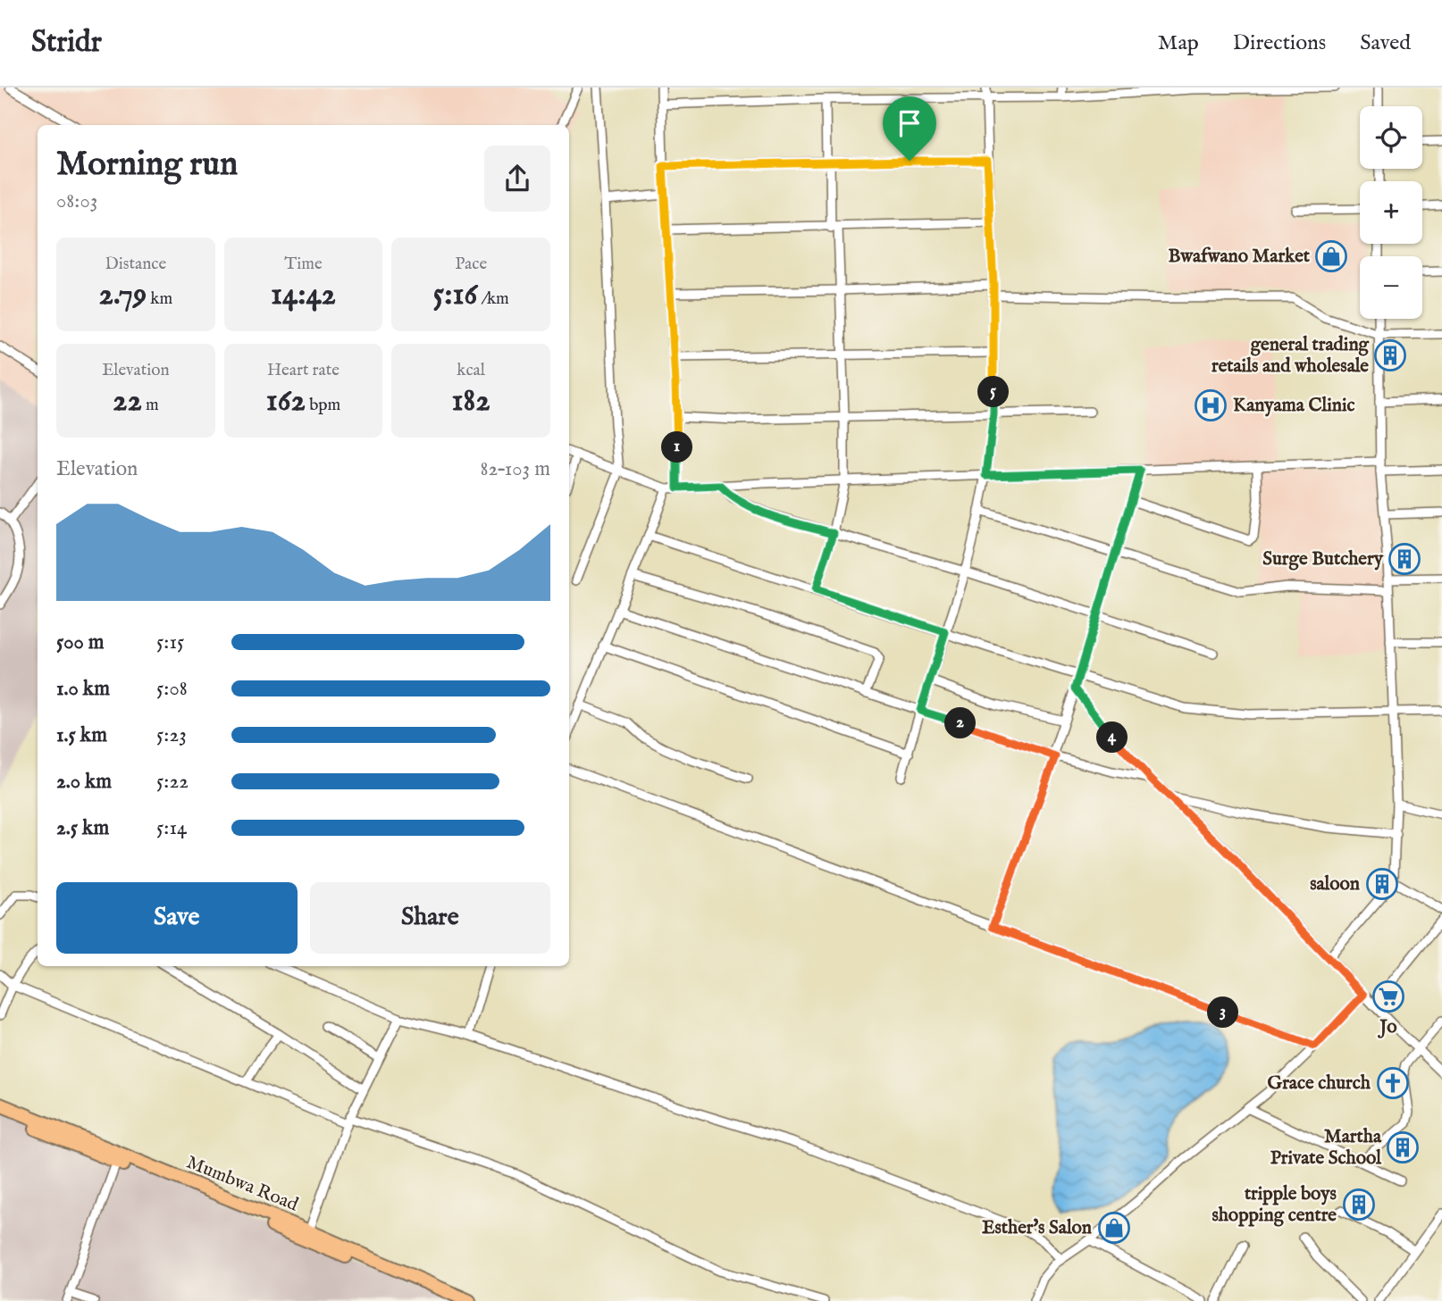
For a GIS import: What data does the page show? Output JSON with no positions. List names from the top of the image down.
{
  "streets": {
    "main road": ["Mumbwa Road"]
  },
  "places": {
    "shop": ["Bwafwano Market", "Esther's Salon"],
    "building": [
      "general trading retails and wholesale",
      "Surge Butchery",
      "saloon",
      "Martha Private School",
      "tripple boys shopping centre"
    ],
    "hospital": ["Kanyama Clinic"],
    "supermarket": ["Jo"],
    "church": ["Grace church"]
  },
  "page": {
    "header": "Stridr",
    "nav": ["Map", "Directions", "Saved"],
    "map_buttons": ["+", "−"],
    "heading": ["Morning run", "08:03"],
    "stats": [
      ["Distance", "2.79 km"],
      ["Time", "14:42"],
      ["Pace", "5:16 /km"],
      ["Elevation", "22 m"],
      ["Heart rate", "162 bpm"],
      ["kcal", "182"]
    ],
    "pins": [
      "5",
      "1",
      "2",
      "4",
      "3"
    ],
    "chart": ["Elevation", "82–103 m"],
    "list": [
      {
        "name": "500 m",
        "note": "5:15"
      },
      {
        "name": "1.0 km",
        "note": "5:08"
      },
      {
        "name": "1.5 km",
        "note": "5:23"
      },
      {
        "name": "2.0 km",
        "note": "5:22"
      },
      {
        "name": "2.5 km",
        "note": "5:14"
      }
    ],
    "buttons": ["Save", "Share"]
  }
}
